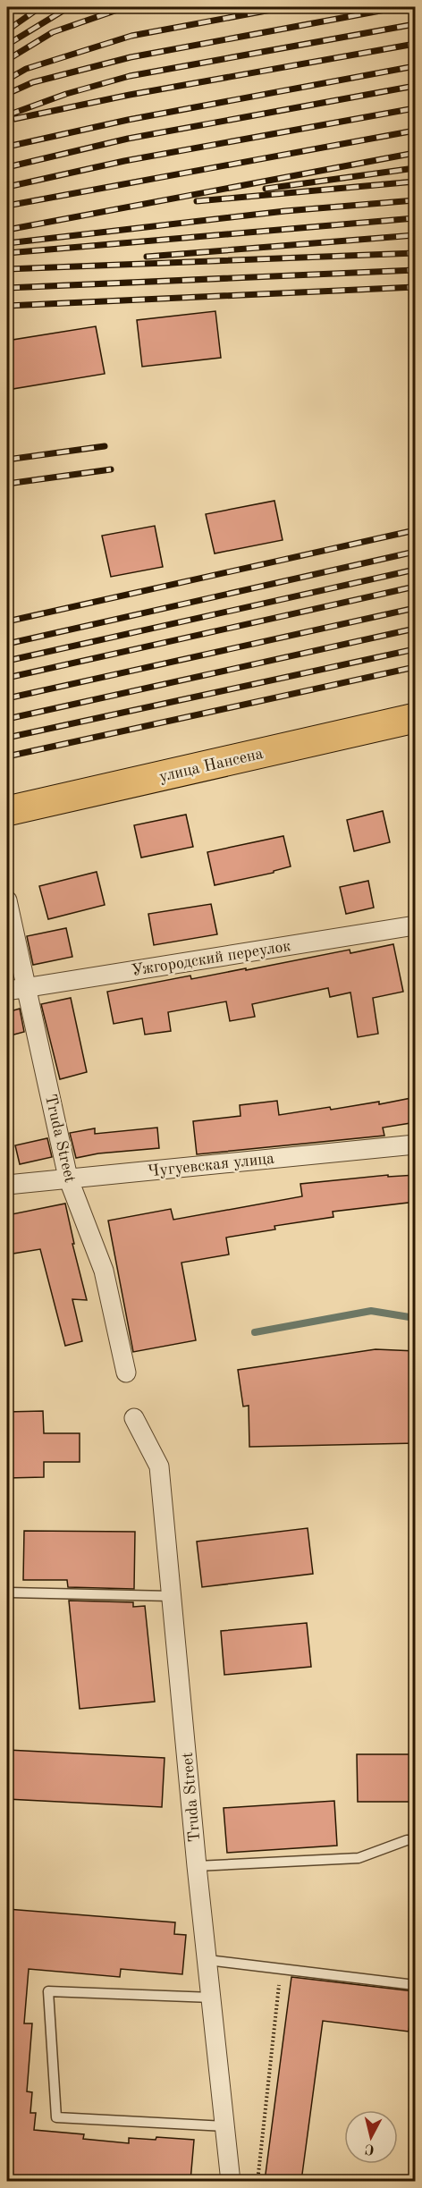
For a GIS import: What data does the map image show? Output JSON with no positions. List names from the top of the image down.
{
  "streets": {
    "main road": ["улица Нансена"],
    "street": ["Ужгородский переулок", "Truda Street", "Чугуевская улица"]
  },
  "crossings": [
    ["Ужгородский переулок", "Truda Street"],
    ["Truda Street", "Чугуевская улица"]
  ],
  "north": "bottom"
}
